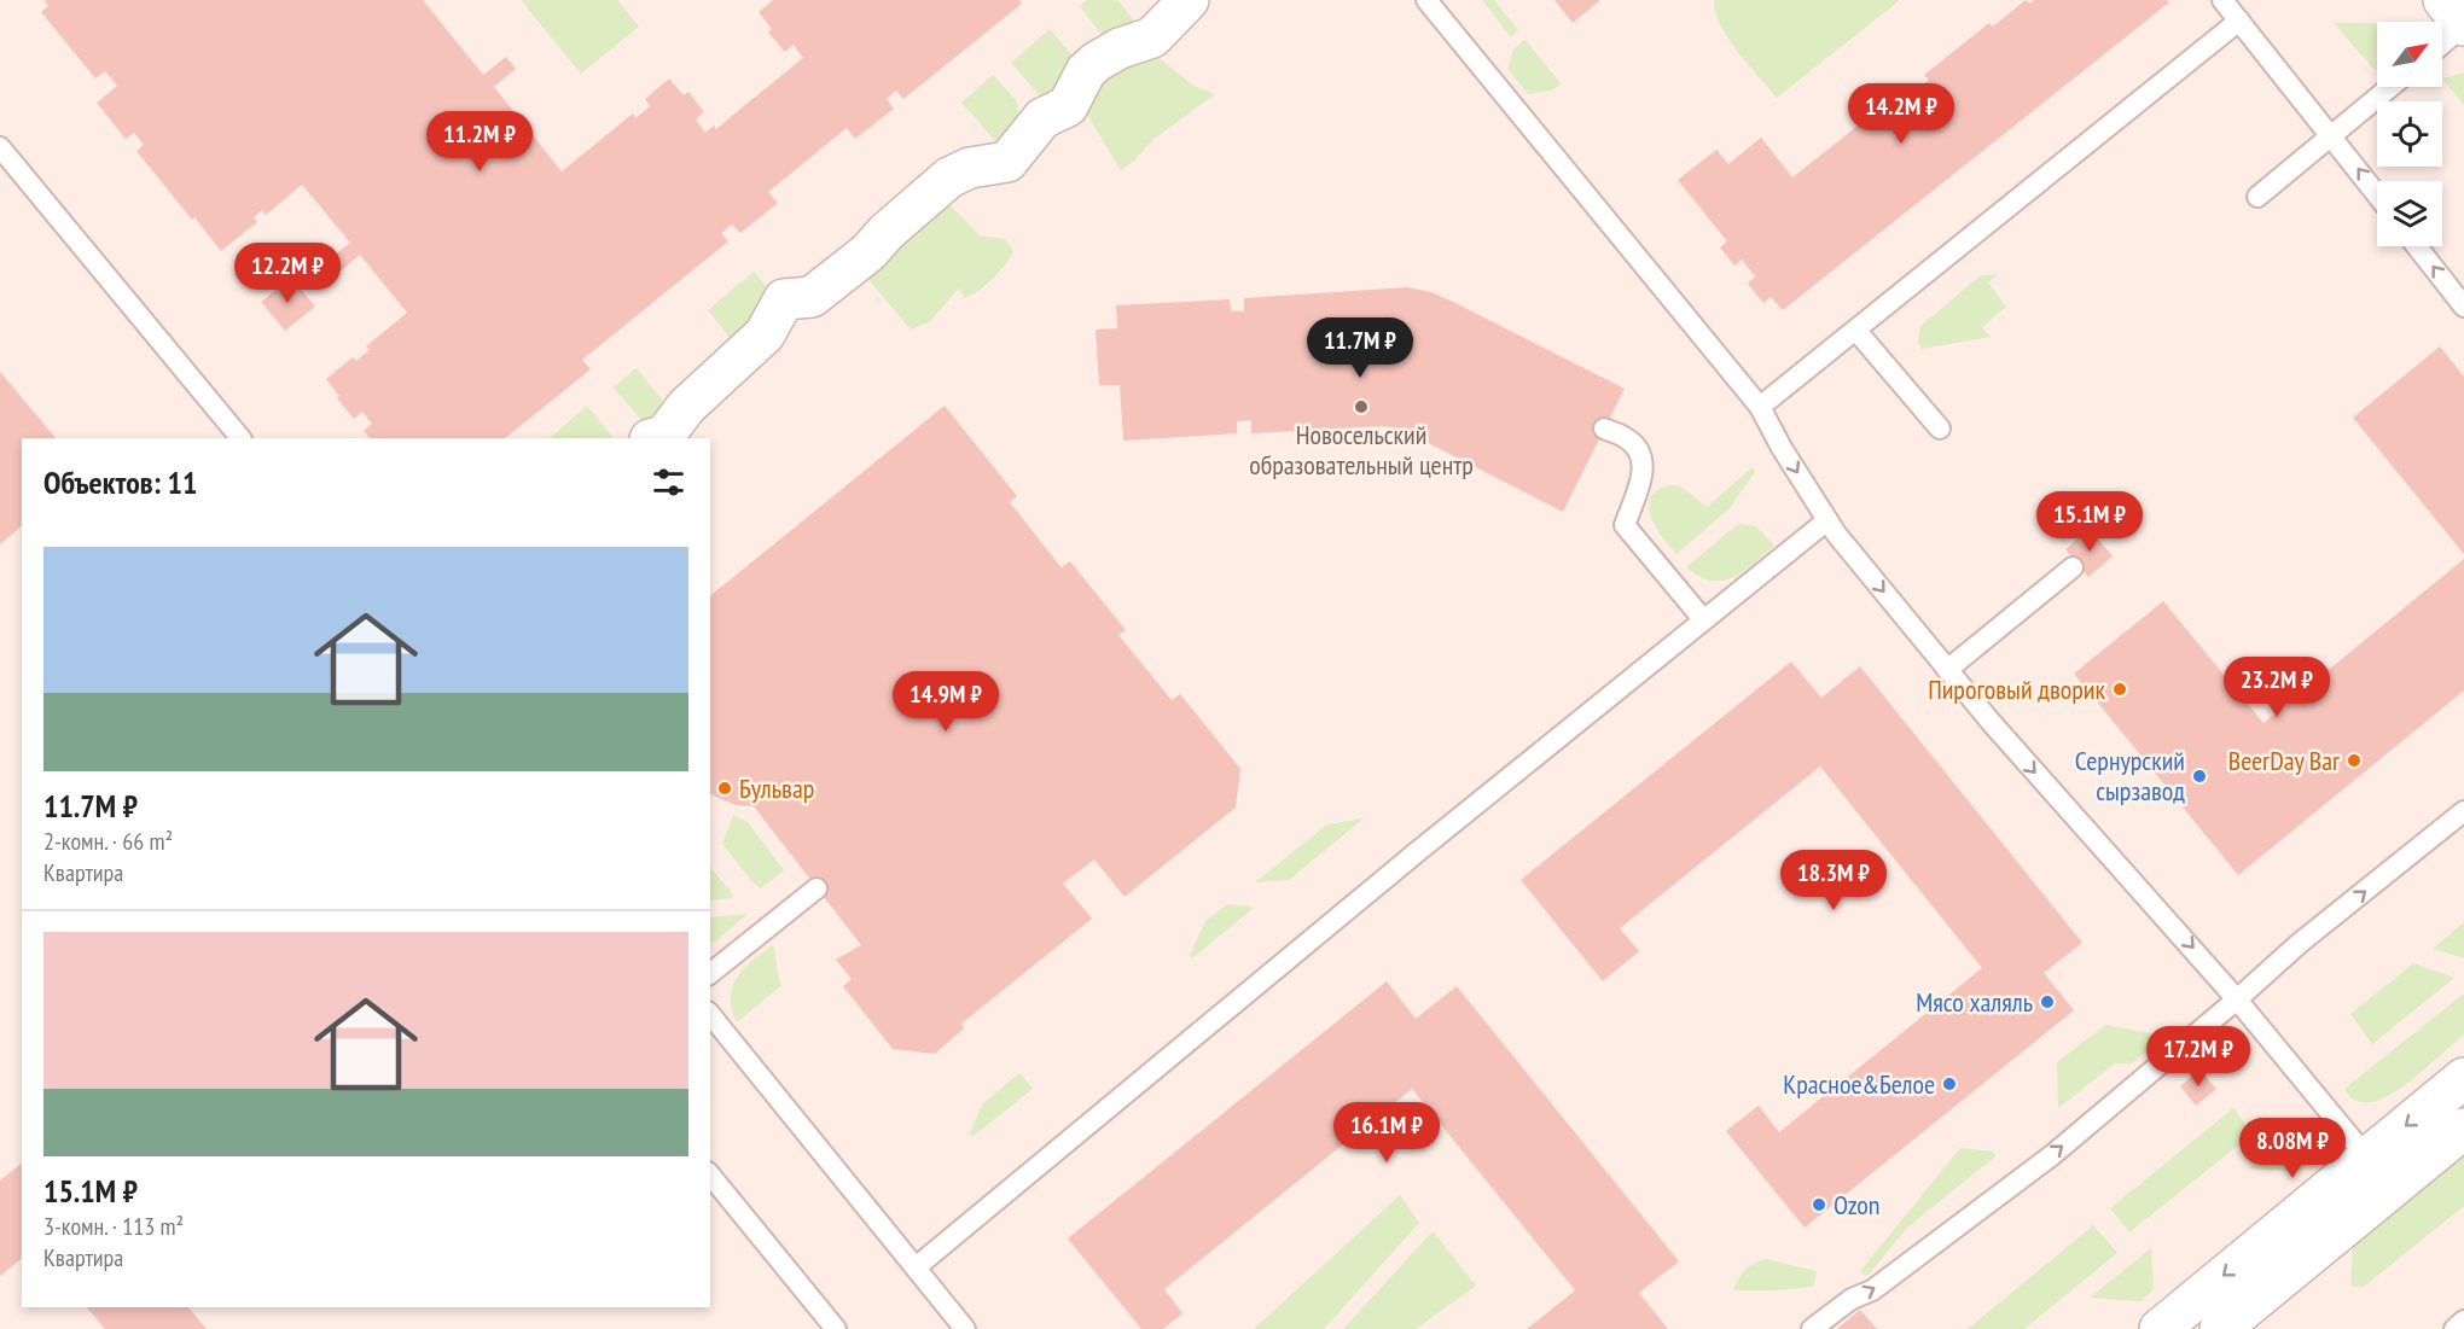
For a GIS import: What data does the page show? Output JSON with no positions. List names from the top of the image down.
{
  "places": [
    "Новосельский образовательный центр",
    "Пироговый дворик",
    "BeerDay Bar",
    "Сернурский сырзавод",
    "Бульвар",
    "Мясо халяль",
    "Красное&Белое",
    "Ozon"
  ],
  "north": "top right",
  "page": {
    "price": [
      "14.2M ₽",
      "11.2M ₽",
      "12.2M ₽",
      "11.7M ₽",
      "15.1M ₽",
      "23.2M ₽",
      "14.9M ₽",
      "18.3M ₽",
      "17.2M ₽",
      "16.1M ₽",
      "8.08M ₽"
    ],
    "heading": "Объектов: 11",
    "list": [
      {
        "name": "11.7M ₽",
        "note": "2-комн. · 66 m² · Квартира"
      },
      {
        "name": "15.1M ₽",
        "note": "3-комн. · 113 m² · Квартира"
      }
    ]
  }
}
